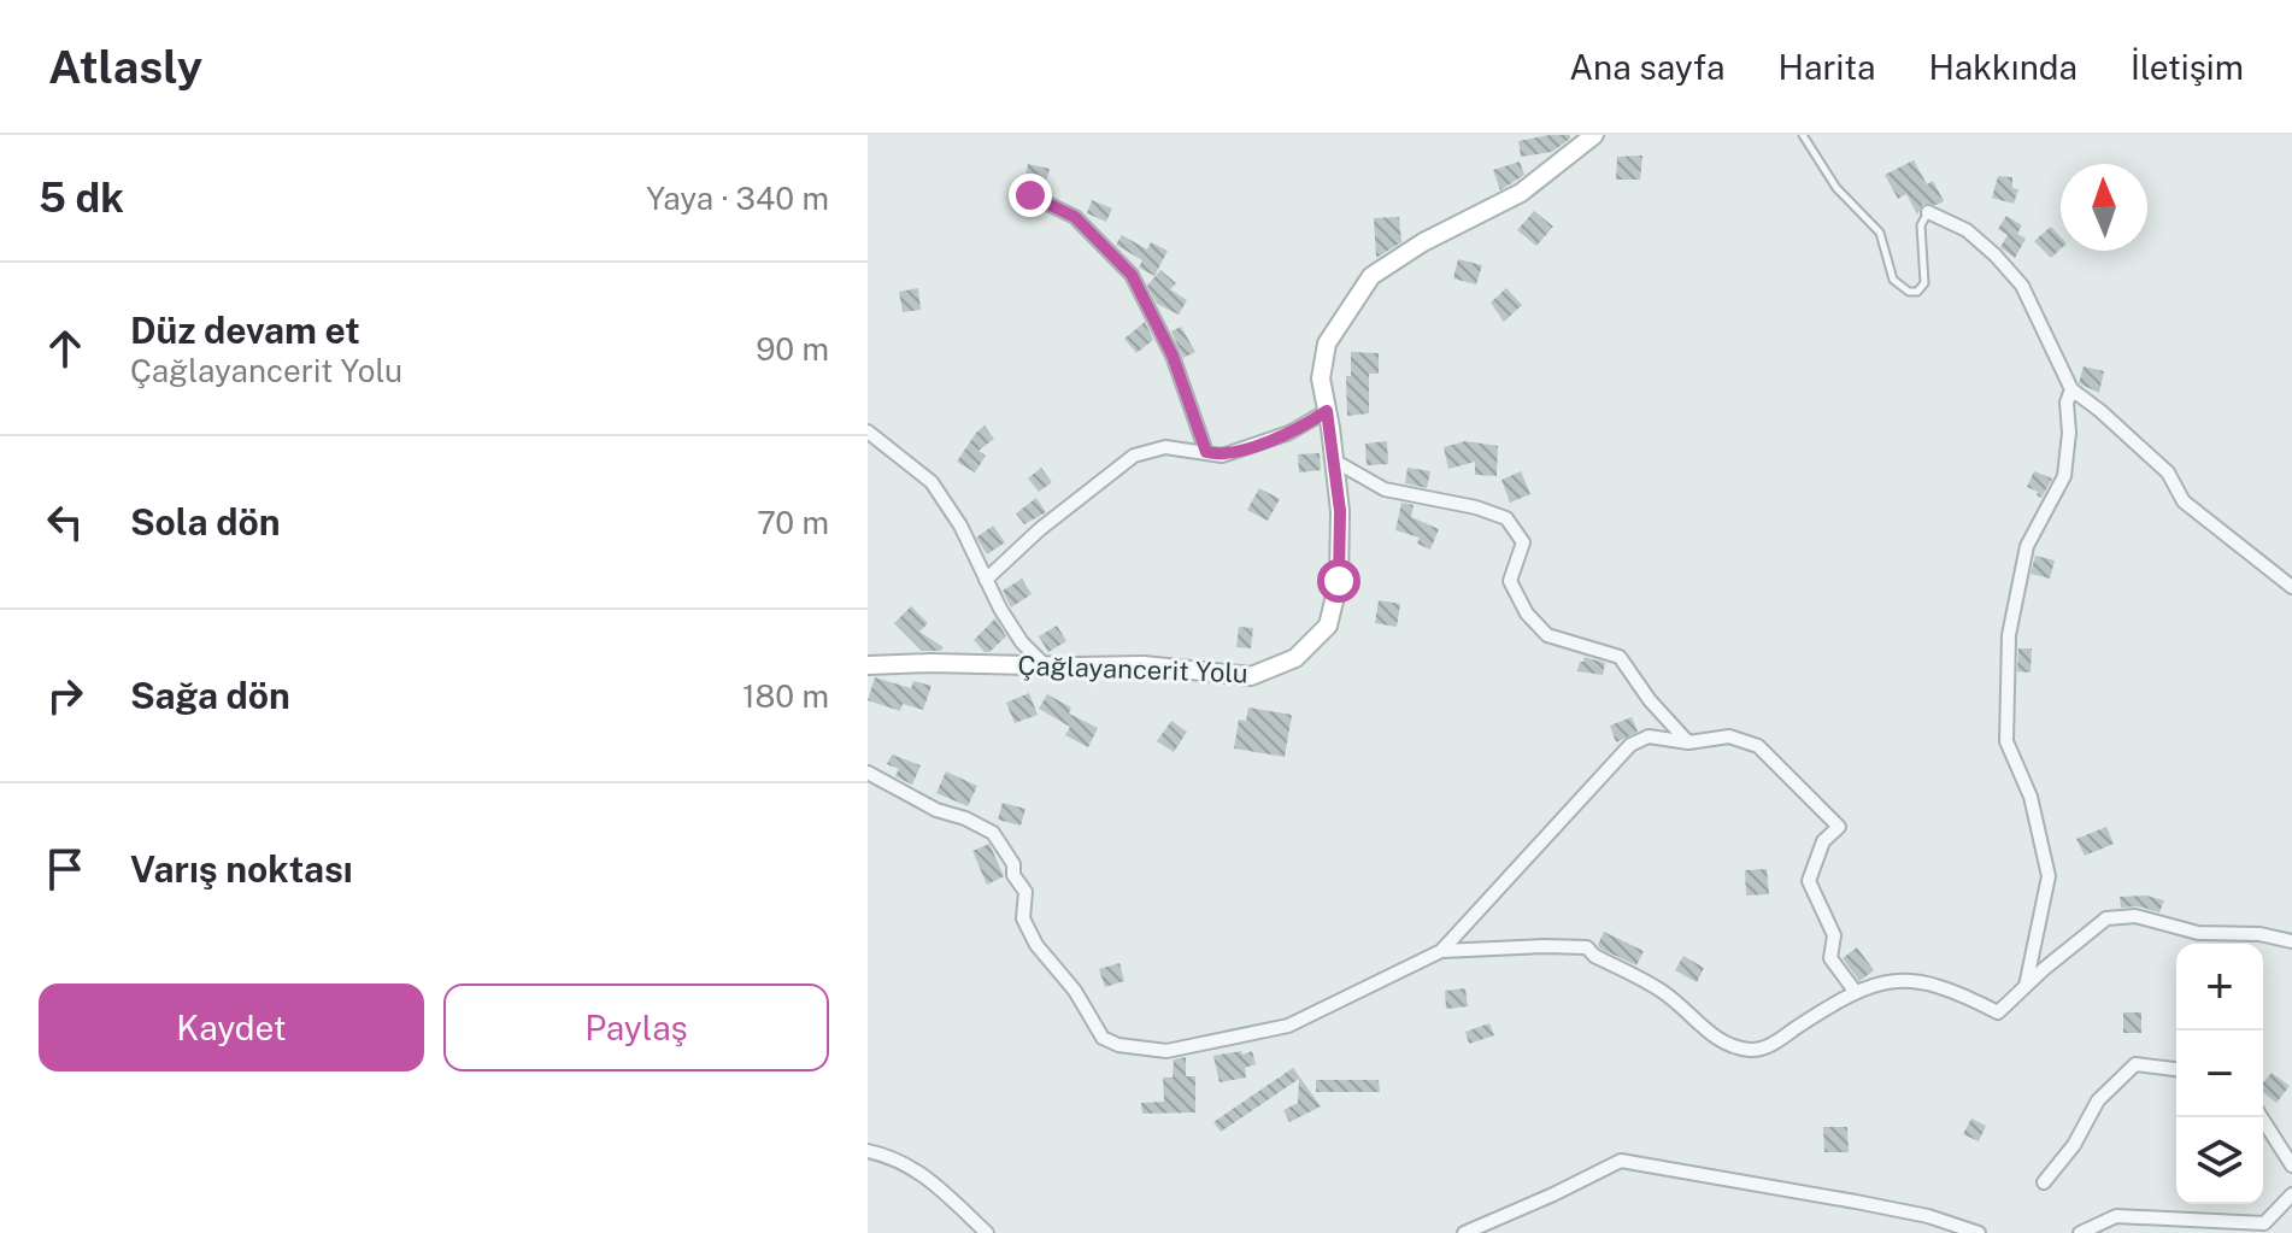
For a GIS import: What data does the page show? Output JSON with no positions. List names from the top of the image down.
{
  "streets": {
    "main road": ["Çağlayancerit Yolu"]
  },
  "north": "top",
  "page": {
    "header": "Atlasly",
    "nav": [
      "Ana sayfa",
      "Harita",
      "Hakkında",
      "İletişim"
    ],
    "heading": ["5 dk", "Yaya · 340 m"],
    "list": [
      ["Düz devam et", "Çağlayancerit Yolu", "90 m"],
      ["Sola dön", "70 m"],
      ["Sağa dön", "180 m"],
      "Varış noktası"
    ],
    "map_buttons": ["+", "−"],
    "buttons": ["Kaydet", "Paylaş"]
  }
}
